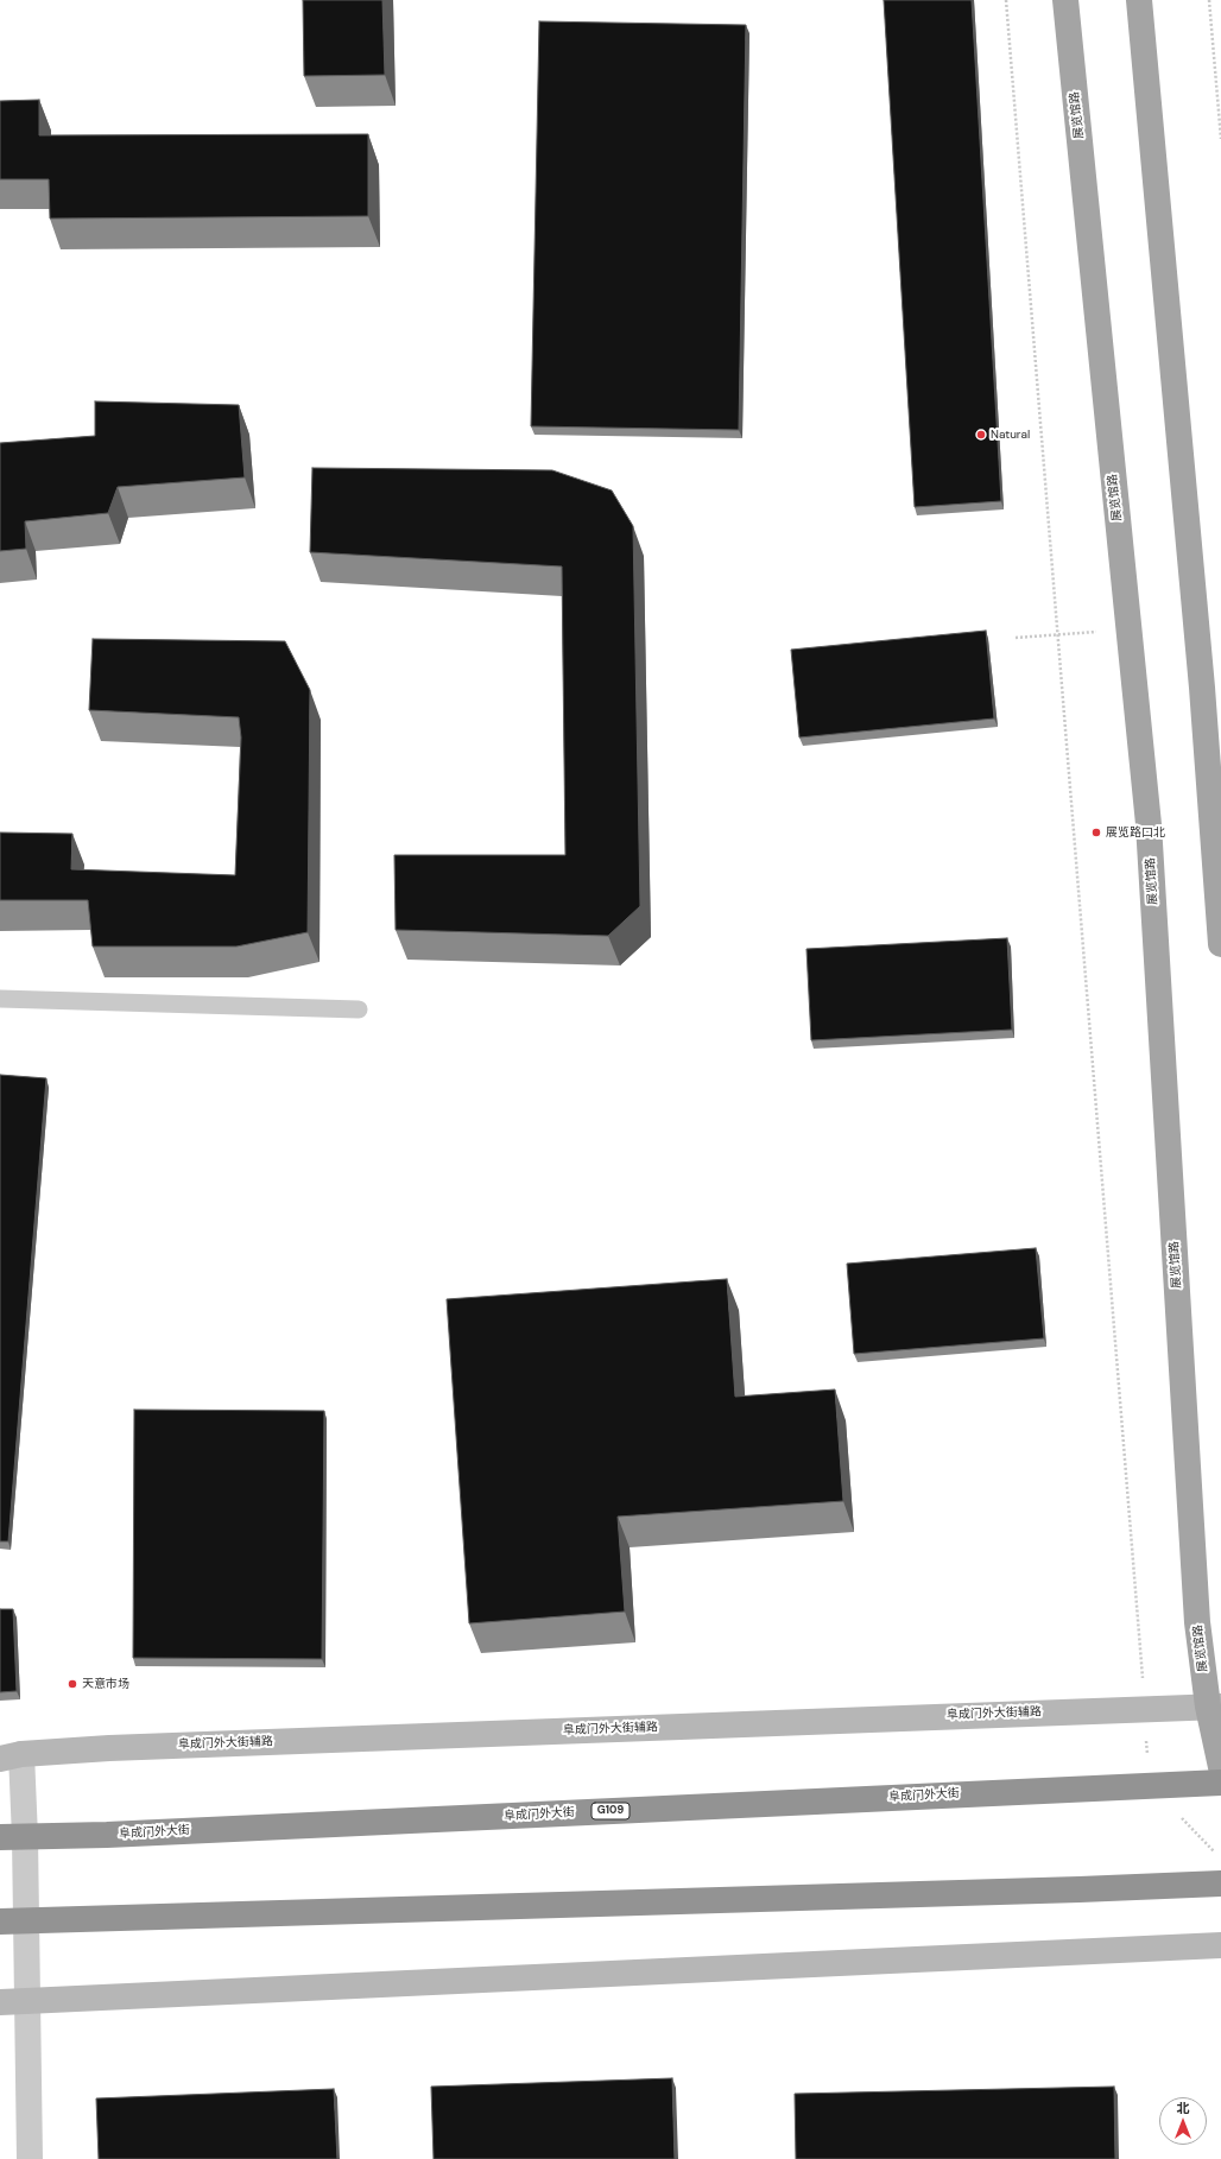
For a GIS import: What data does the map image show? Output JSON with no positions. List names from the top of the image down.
{
  "streets": {
    "highway": ["阜成门外大街", "G109"],
    "main road": ["展览馆路"],
    "street": ["阜成门外大街辅路"]
  },
  "crossings": [
    ["展览馆路", "阜成门外大街辅路"]
  ],
  "places": ["Natural", "展览路口北", "天意市场"],
  "north": "top"
}
